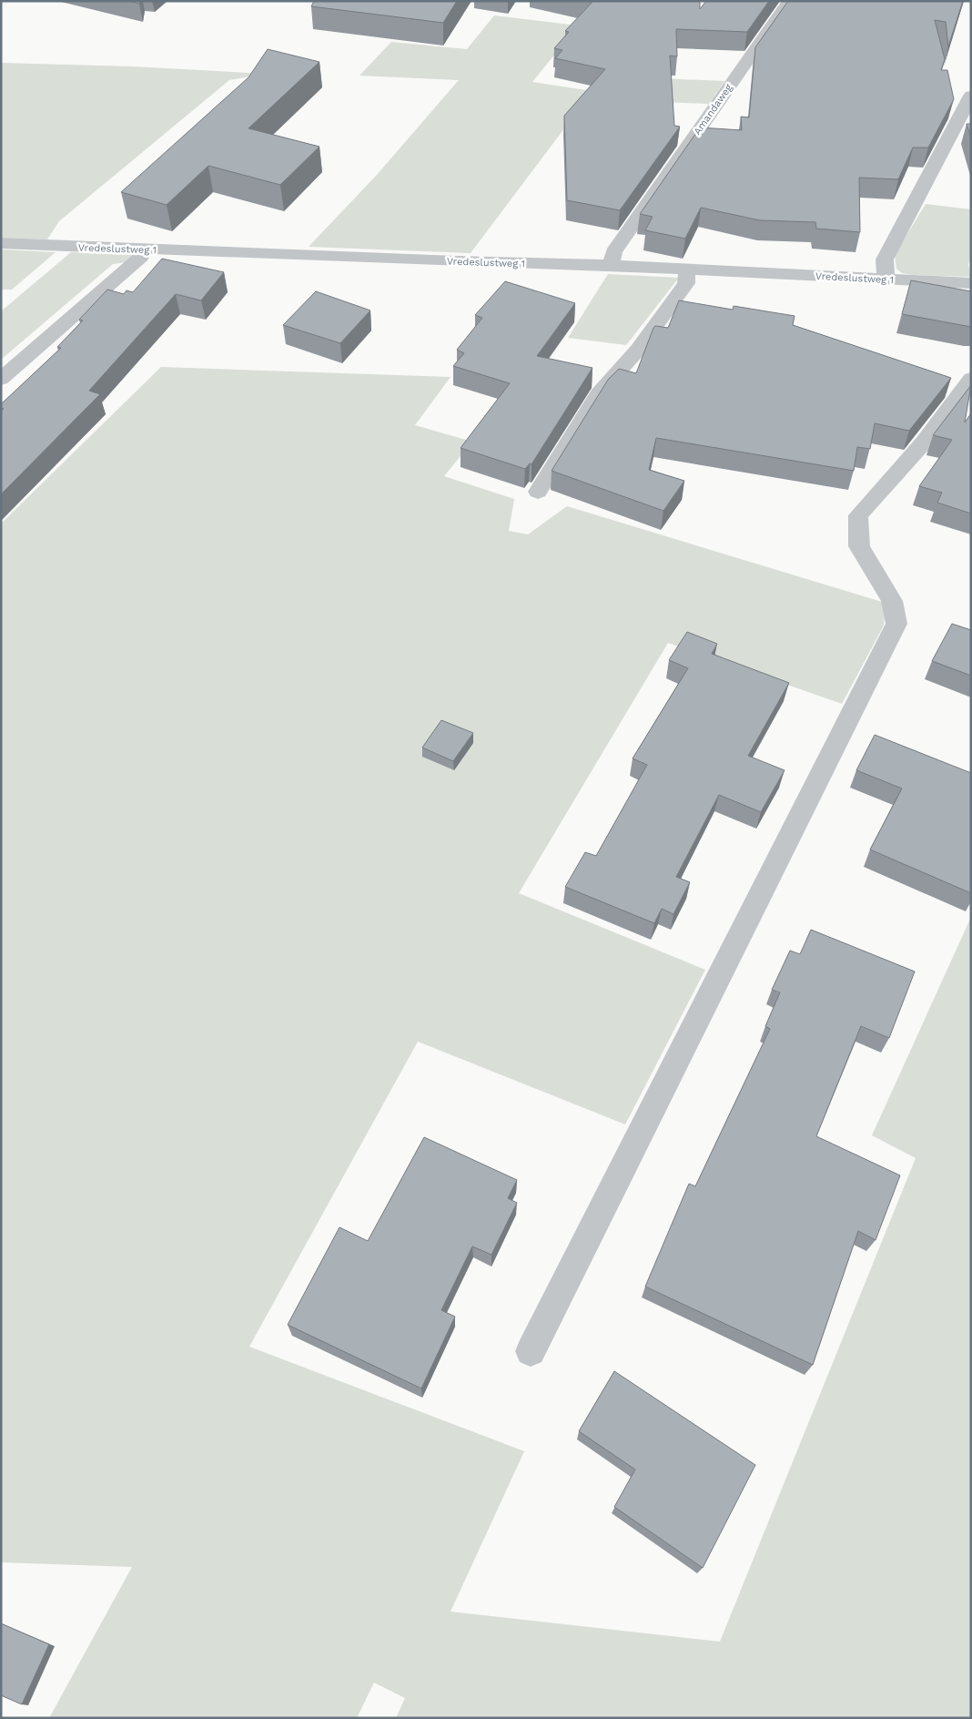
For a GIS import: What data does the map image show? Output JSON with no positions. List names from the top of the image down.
{
  "streets": {
    "street": ["Amandaweg", "Vredeslustweg 1"]
  },
  "crossings": [
    ["Amandaweg", "Vredeslustweg 1"]
  ]
}
